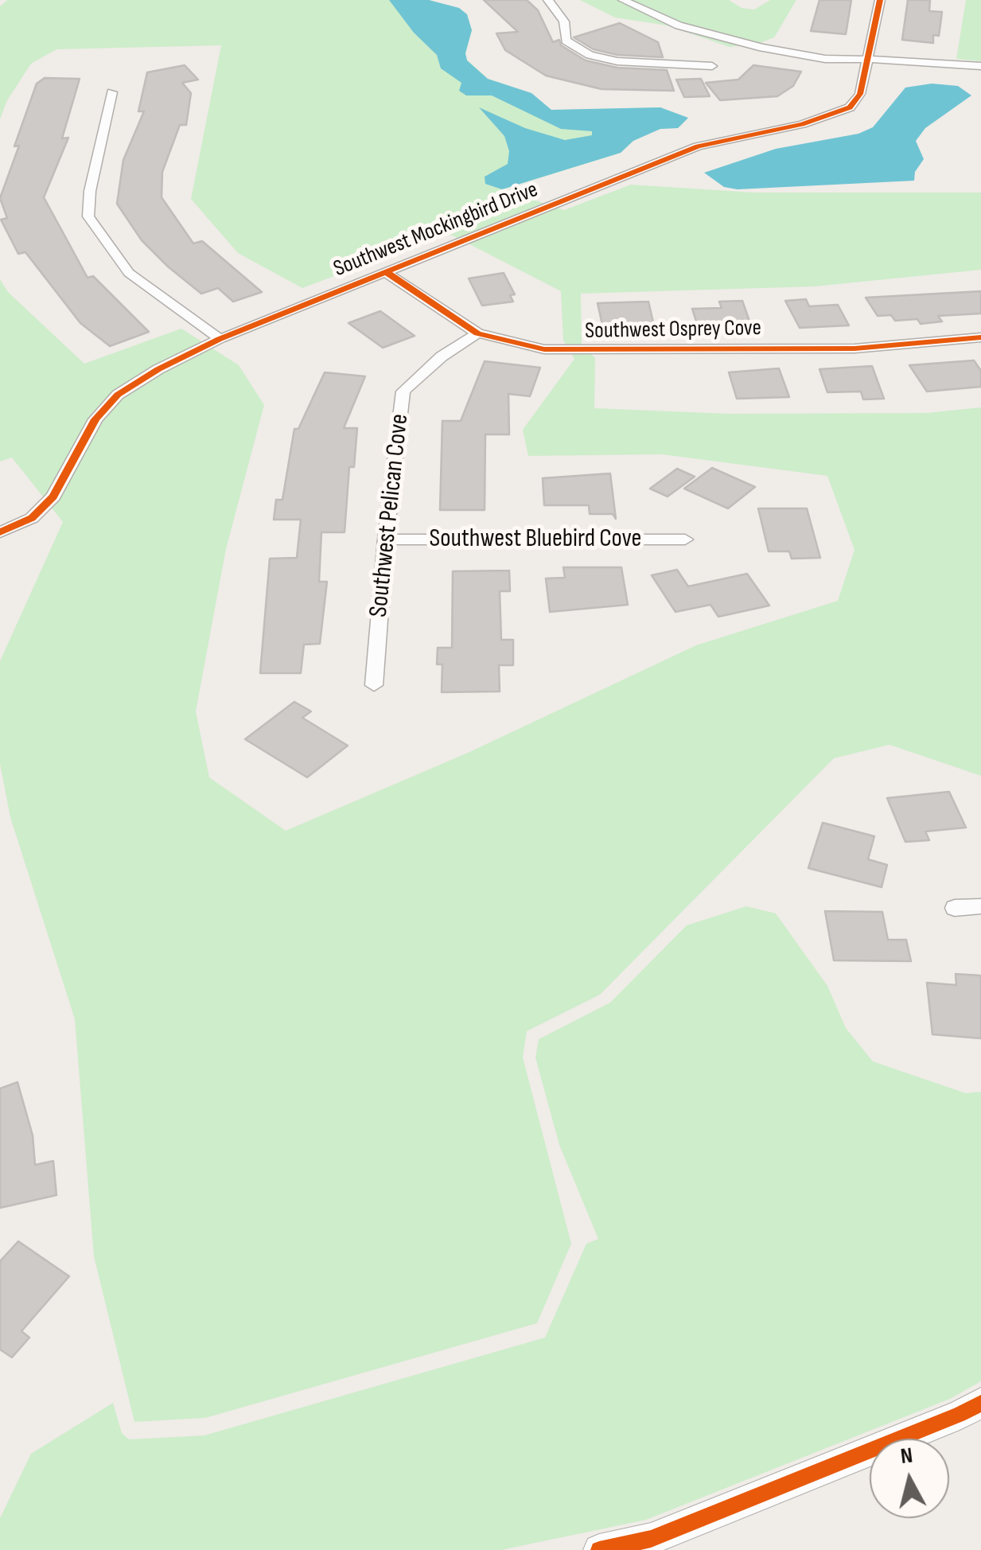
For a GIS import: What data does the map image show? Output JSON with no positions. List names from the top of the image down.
{
  "streets": {
    "street": [
      "Southwest Mockingbird Drive",
      "Southwest Osprey Cove",
      "Southwest Pelican Cove",
      "Southwest Bluebird Cove"
    ]
  },
  "crossings": [
    ["Southwest Mockingbird Drive", "Southwest Osprey Cove"],
    ["Southwest Osprey Cove", "Southwest Pelican Cove"],
    ["Southwest Pelican Cove", "Southwest Bluebird Cove"]
  ],
  "north": "top"
}
